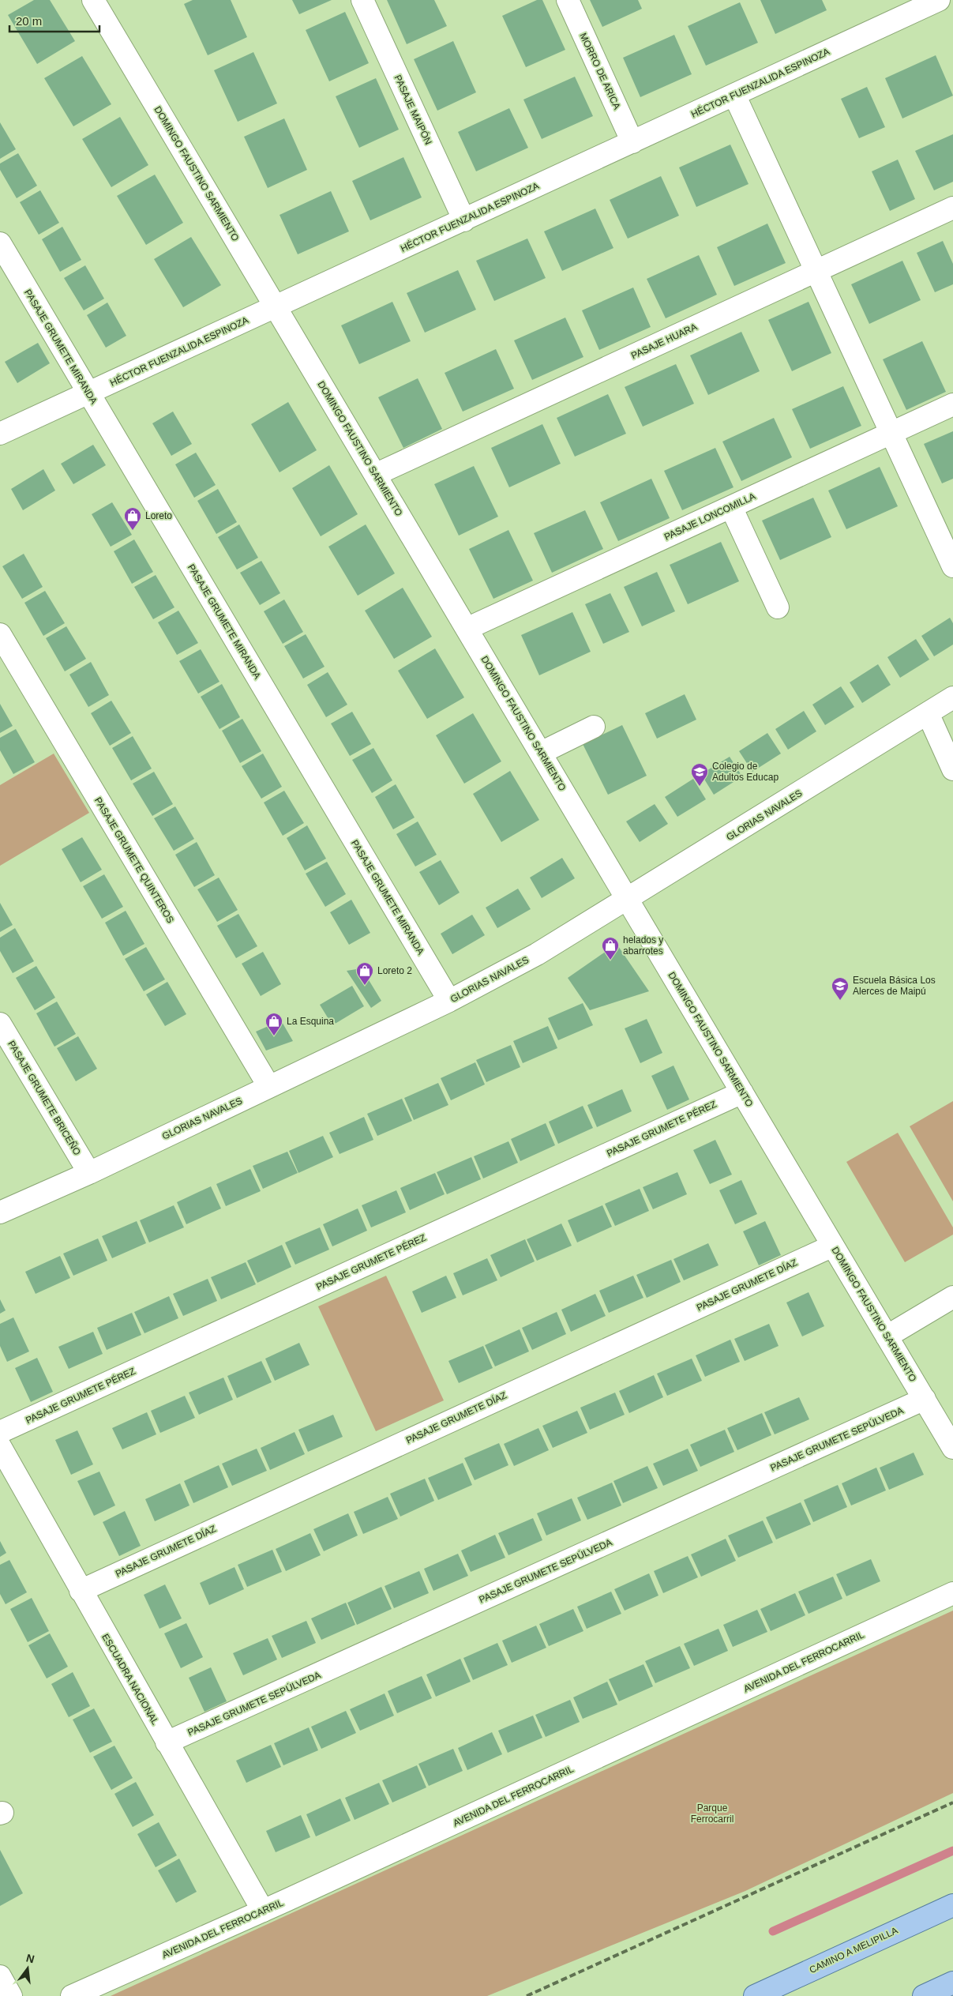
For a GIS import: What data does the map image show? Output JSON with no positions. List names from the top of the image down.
{
  "streets": {
    "main road": ["CAMINO A MELIPILLA"],
    "street": [
      "MORRO DE ARICA",
      "HÉCTOR FUENZALIDA ESPINOZA",
      "PASAJE MAIPÓN",
      "DOMINGO FAUSTINO SARMIENTO",
      "PASAJE HUARA",
      "PASAJE GRUMETE MIRANDA",
      "PASAJE LONCOMILLA",
      "GLORIAS NAVALES",
      "PASAJE GRUMETE QUINTEROS",
      "PASAJE GRUMETE BRICEÑO",
      "PASAJE GRUMETE PÉREZ",
      "PASAJE GRUMETE DÍAZ",
      "PASAJE GRUMETE SEPÚLVEDA",
      "AVENIDA DEL FERROCARRIL",
      "ESCUADRA NACIONAL"
    ]
  },
  "crossings": [
    ["MORRO DE ARICA", "HÉCTOR FUENZALIDA ESPINOZA"],
    ["HÉCTOR FUENZALIDA ESPINOZA", "PASAJE MAIPÓN"],
    ["HÉCTOR FUENZALIDA ESPINOZA", "DOMINGO FAUSTINO SARMIENTO"],
    ["HÉCTOR FUENZALIDA ESPINOZA", "PASAJE GRUMETE MIRANDA"],
    ["DOMINGO FAUSTINO SARMIENTO", "PASAJE HUARA"],
    ["DOMINGO FAUSTINO SARMIENTO", "PASAJE LONCOMILLA"],
    ["DOMINGO FAUSTINO SARMIENTO", "GLORIAS NAVALES"],
    ["DOMINGO FAUSTINO SARMIENTO", "PASAJE GRUMETE PÉREZ"],
    ["DOMINGO FAUSTINO SARMIENTO", "PASAJE GRUMETE DÍAZ"],
    ["DOMINGO FAUSTINO SARMIENTO", "PASAJE GRUMETE SEPÚLVEDA"],
    ["PASAJE GRUMETE MIRANDA", "GLORIAS NAVALES"],
    ["GLORIAS NAVALES", "PASAJE GRUMETE QUINTEROS"],
    ["GLORIAS NAVALES", "PASAJE GRUMETE BRICEÑO"],
    ["PASAJE GRUMETE DÍAZ", "ESCUADRA NACIONAL"],
    ["PASAJE GRUMETE SEPÚLVEDA", "ESCUADRA NACIONAL"],
    ["AVENIDA DEL FERROCARRIL", "ESCUADRA NACIONAL"]
  ],
  "parks": ["Parque Ferrocarril"],
  "places": {
    "shop": [
      "Loreto",
      "helados y abarrotes",
      "Loreto 2",
      "La Esquina"
    ],
    "school or university": ["Colegio de Adultos Educap", "Escuela Básica Los Alerces de Maipú"]
  },
  "scale_bar": "20 m",
  "north": "top"
}
